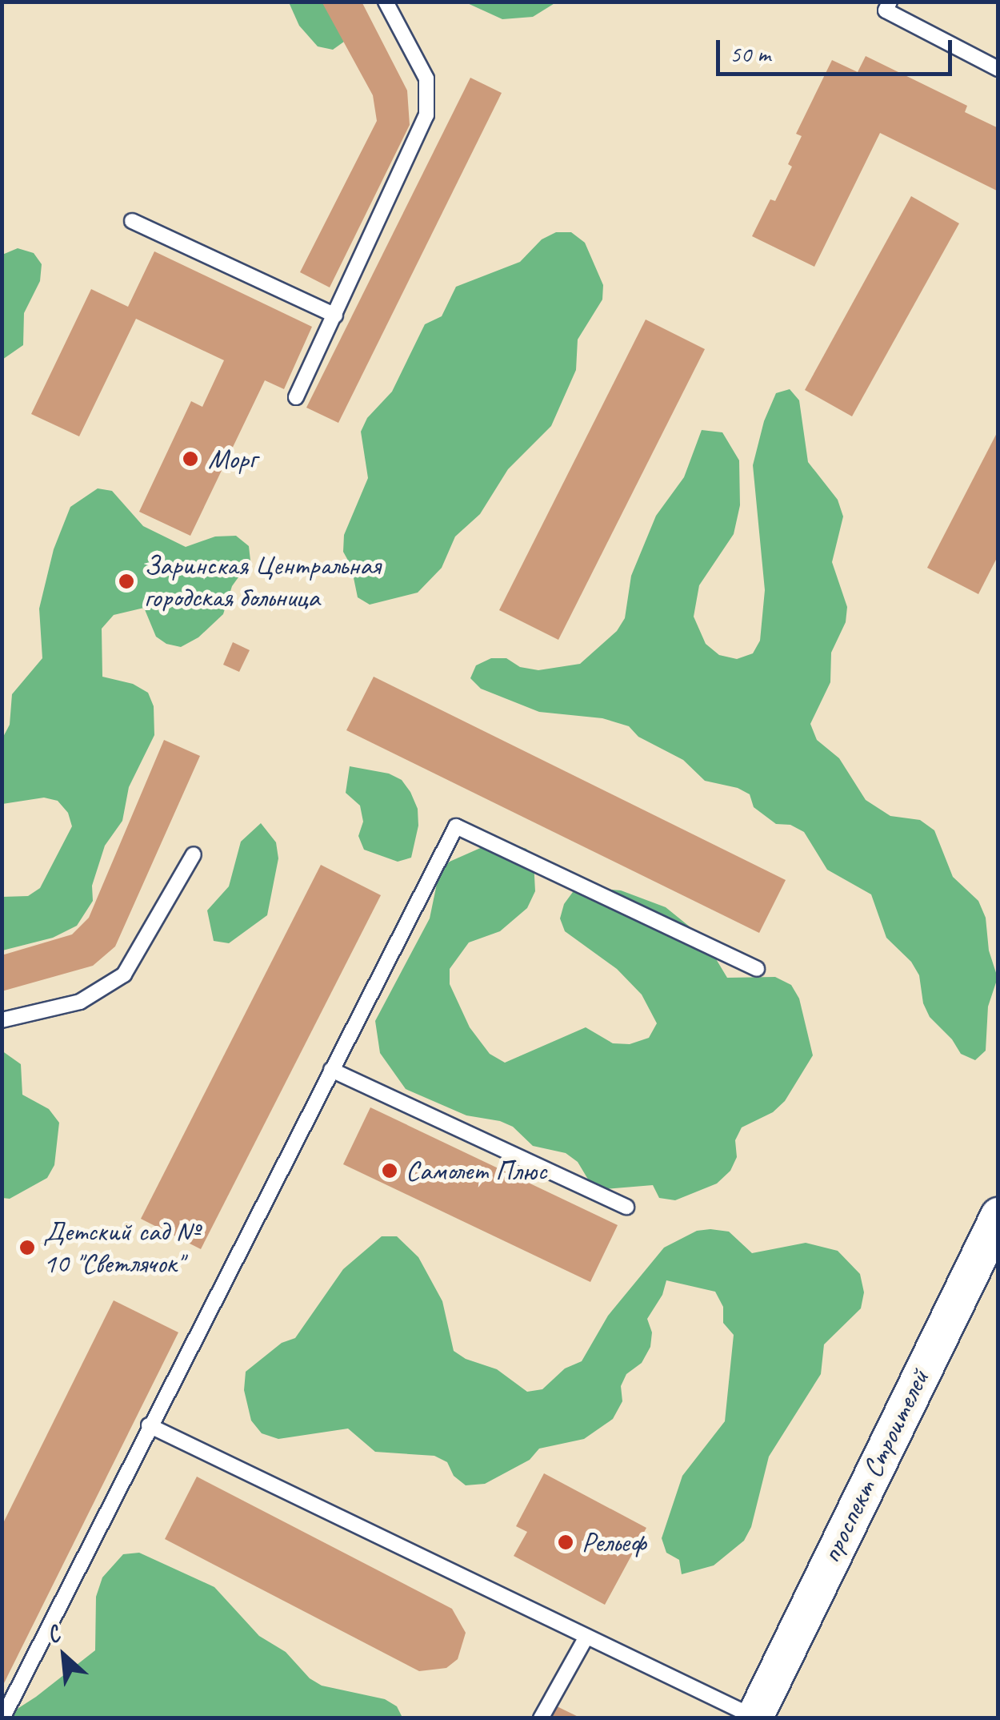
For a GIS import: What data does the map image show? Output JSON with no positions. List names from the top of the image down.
{
  "streets": {
    "street": ["проспект Строителей"]
  },
  "places": [
    "Морг",
    "Заринская Центральная городская больница",
    "Самолет Плюс",
    "Детский сад № 10 \"Светлячок\"",
    "Рельеф"
  ],
  "scale_bar": "50 m",
  "north": "top left"
}
